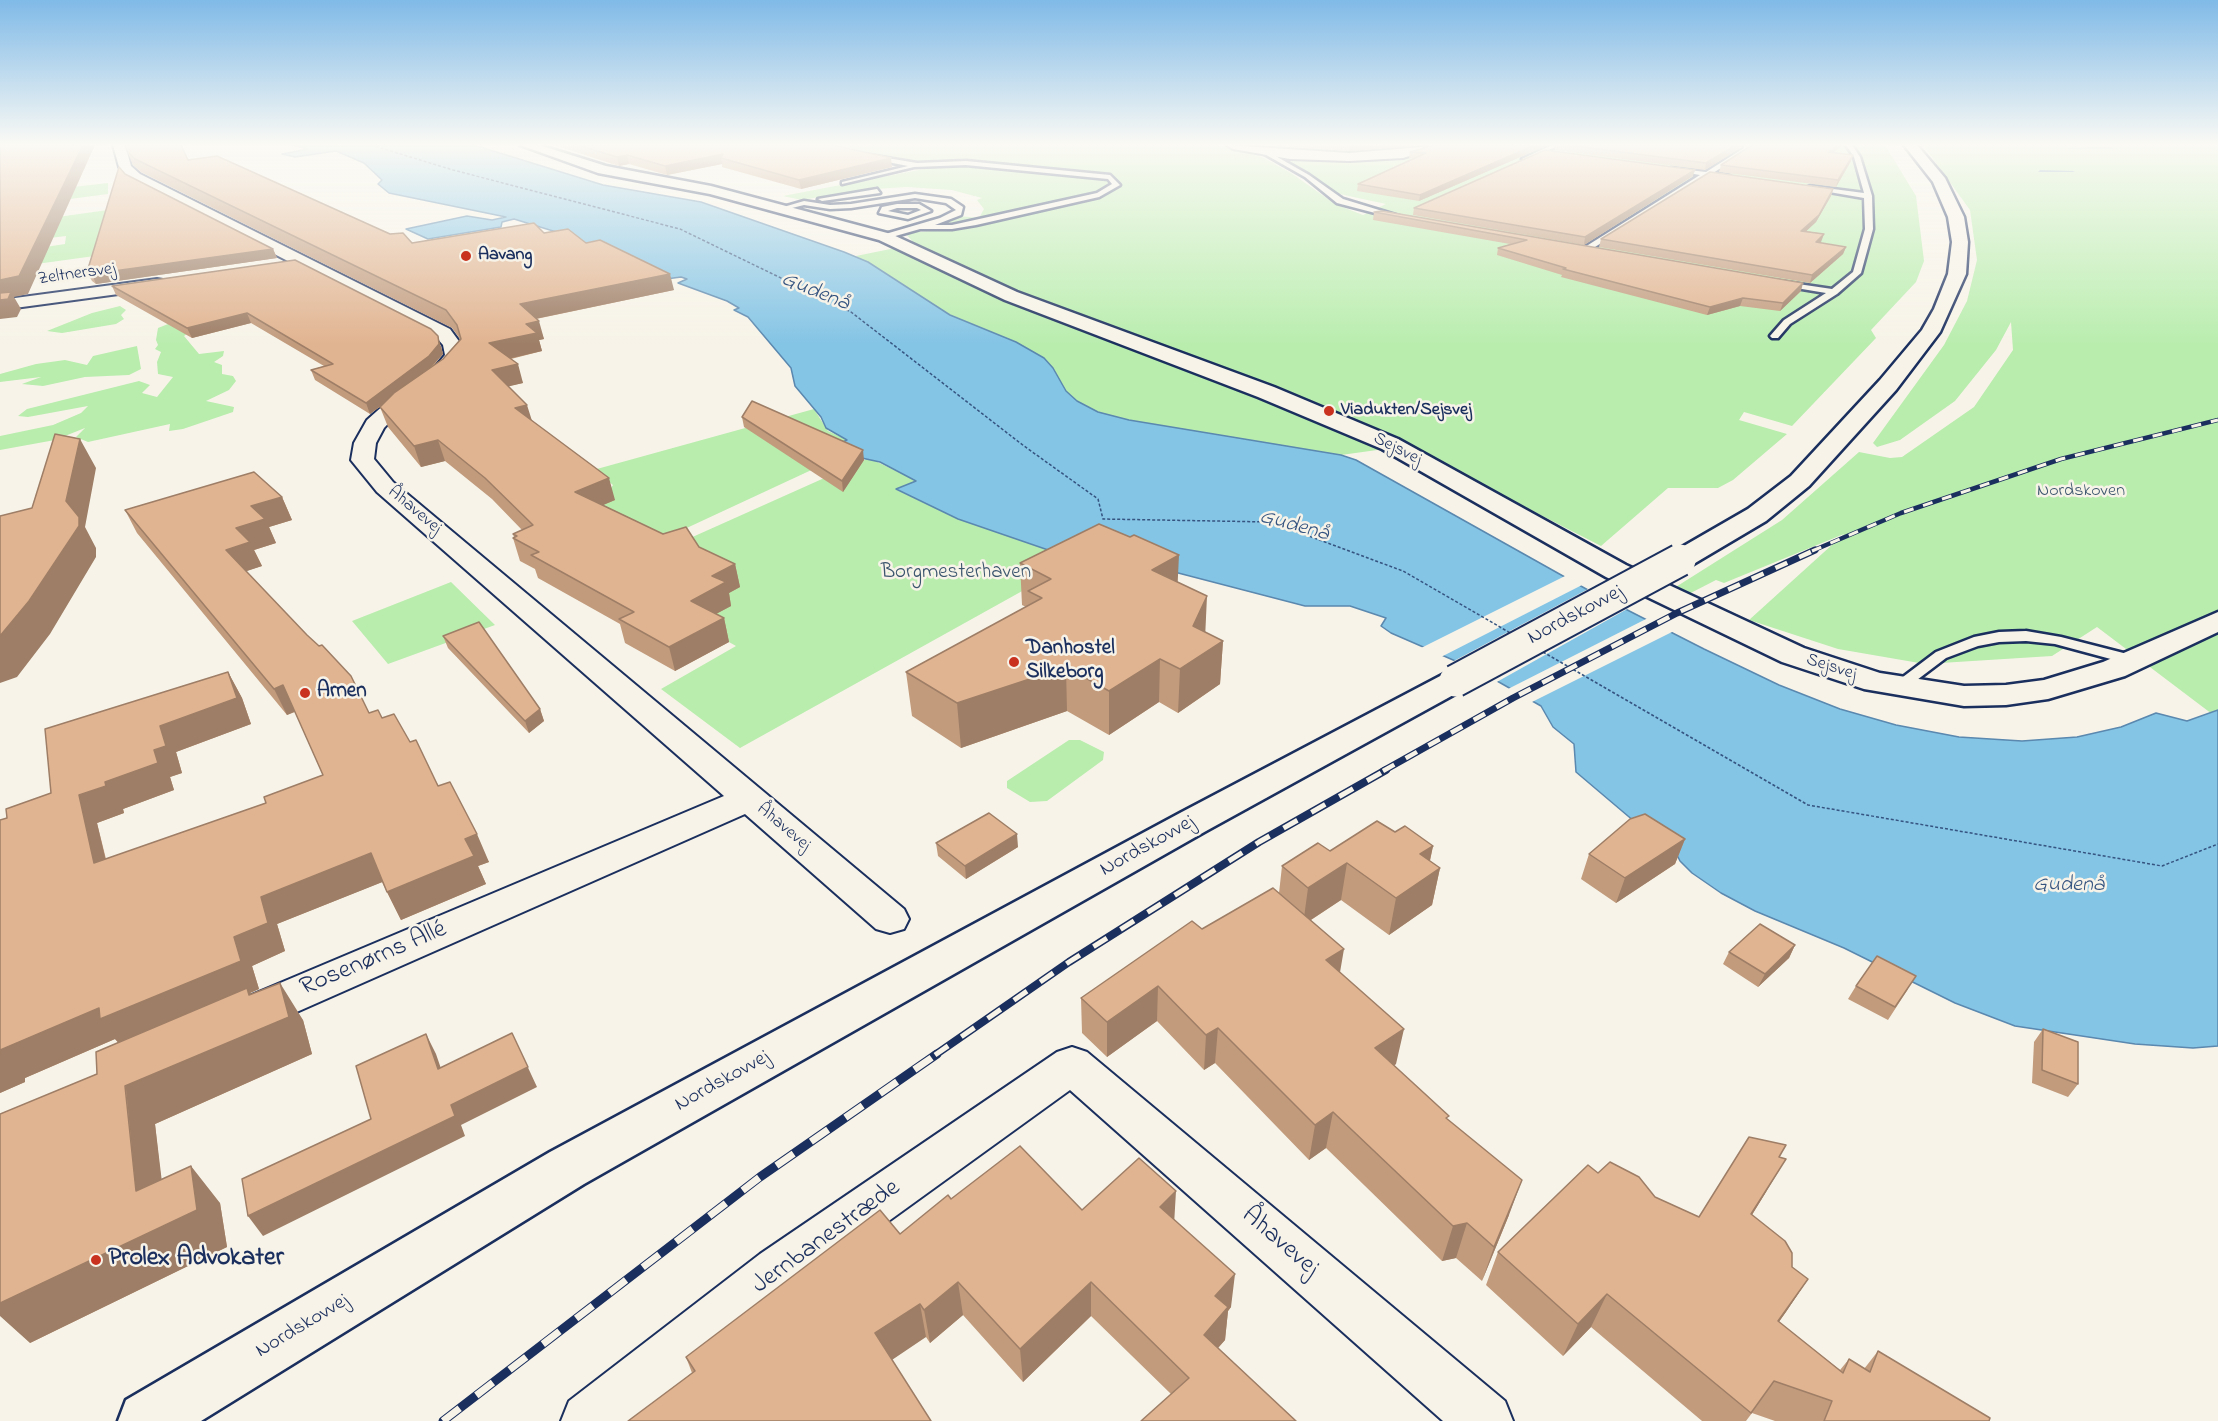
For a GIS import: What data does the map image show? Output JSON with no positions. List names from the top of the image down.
{
  "streets": {
    "street": [
      "Zeltnersvej",
      "Sejsvej",
      "Åhavevej",
      "Nordskovvej",
      "Rosenørns Allé",
      "Jernbanestræde"
    ]
  },
  "crossings": [
    ["Åhavevej", "Rosenørns Allé"],
    ["Åhavevej", "Jernbanestræde"]
  ],
  "water": ["Gudenå"],
  "parks": ["Nordskoven", "Borgmesterhaven"],
  "places": [
    "Aavang",
    "Viadukten/Sejsvej",
    "Danhostel Silkeborg",
    "Arnen",
    "Prolex Advokater"
  ]
}
